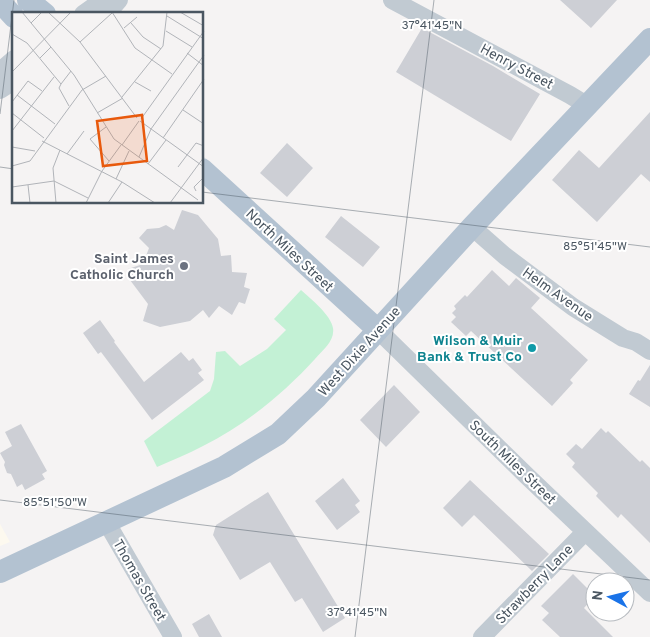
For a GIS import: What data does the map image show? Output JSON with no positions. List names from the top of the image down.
{
  "streets": {
    "main road": ["North Miles Street", "West Dixie Avenue"],
    "street": [
      "Henry Street",
      "Helm Avenue",
      "South Miles Street",
      "Thomas Street",
      "Strawberry Lane"
    ]
  },
  "crossings": [
    ["Henry Street", "West Dixie Avenue"],
    ["North Miles Street", "West Dixie Avenue"],
    ["North Miles Street", "South Miles Street"],
    ["Helm Avenue", "West Dixie Avenue"],
    ["West Dixie Avenue", "South Miles Street"],
    ["West Dixie Avenue", "Thomas Street"],
    ["South Miles Street", "Strawberry Lane"]
  ],
  "places": ["Saint James Catholic Church", "Wilson & Muir Bank & Trust Co"],
  "north": "left",
  "coordinates": ["37°41'45\"N", "85°51'45\"W", "85°51'50\"W"]
}
